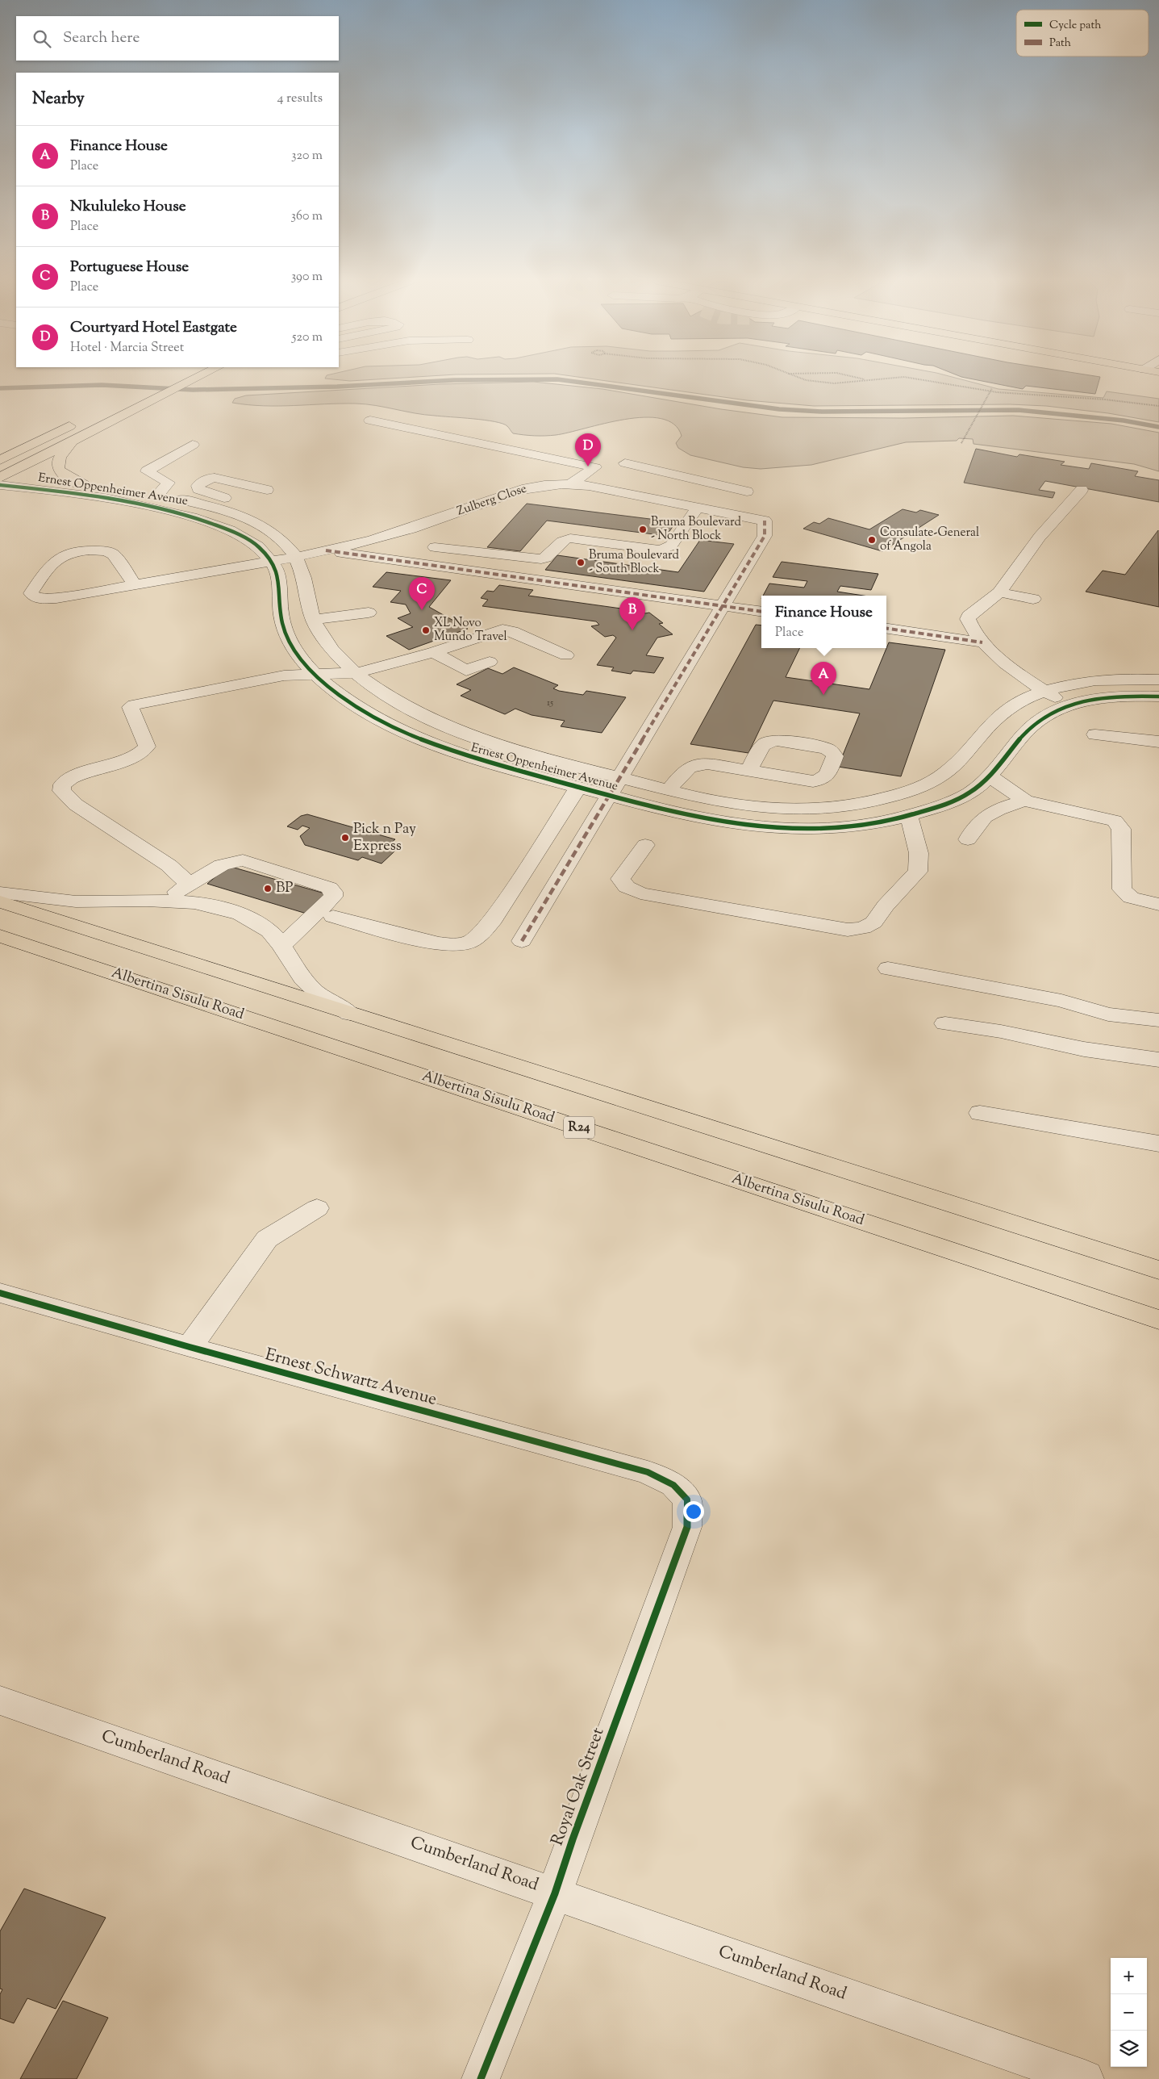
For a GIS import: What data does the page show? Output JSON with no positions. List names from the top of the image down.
{
  "streets": {
    "main road": ["Albertina Sisulu Road", "R24"],
    "street": [
      "Ernest Oppenheimer Avenue",
      "Zulberg Close",
      "Ernest Schwartz Avenue",
      "Cumberland Road",
      "Royal Oak Street"
    ]
  },
  "crossings": [
    ["Ernest Oppenheimer Avenue", "Zulberg Close"],
    ["Ernest Schwartz Avenue", "Royal Oak Street"],
    ["Cumberland Road", "Royal Oak Street"]
  ],
  "places": [
    "Bruma Boulevard - North Block",
    "Consulate-General of Angola",
    "Bruma Boulevard - South Block",
    "XL Novo Mundo Travel",
    "Pick n Pay Express",
    "BP"
  ],
  "house_numbers": ["15"],
  "legend": ["Cycle path", "Path"],
  "page": {
    "search": "Search here",
    "heading": ["Nearby", "4 results"],
    "list": [
      {
        "mark": "A",
        "name": "Finance House",
        "note": "Place",
        "value": "320 m"
      },
      {
        "mark": "B",
        "name": "Nkululeko House",
        "note": "Place",
        "value": "360 m"
      },
      {
        "mark": "C",
        "name": "Portuguese House",
        "note": "Place",
        "value": "390 m"
      },
      {
        "mark": "D",
        "name": "Courtyard Hotel Eastgate",
        "note": "Hotel · Marcia Street",
        "value": "520 m"
      }
    ],
    "pins": [
      "D",
      "C",
      "B",
      "A"
    ],
    "popup": ["Finance House", "Place"],
    "map_buttons": ["+", "−"]
  }
}
